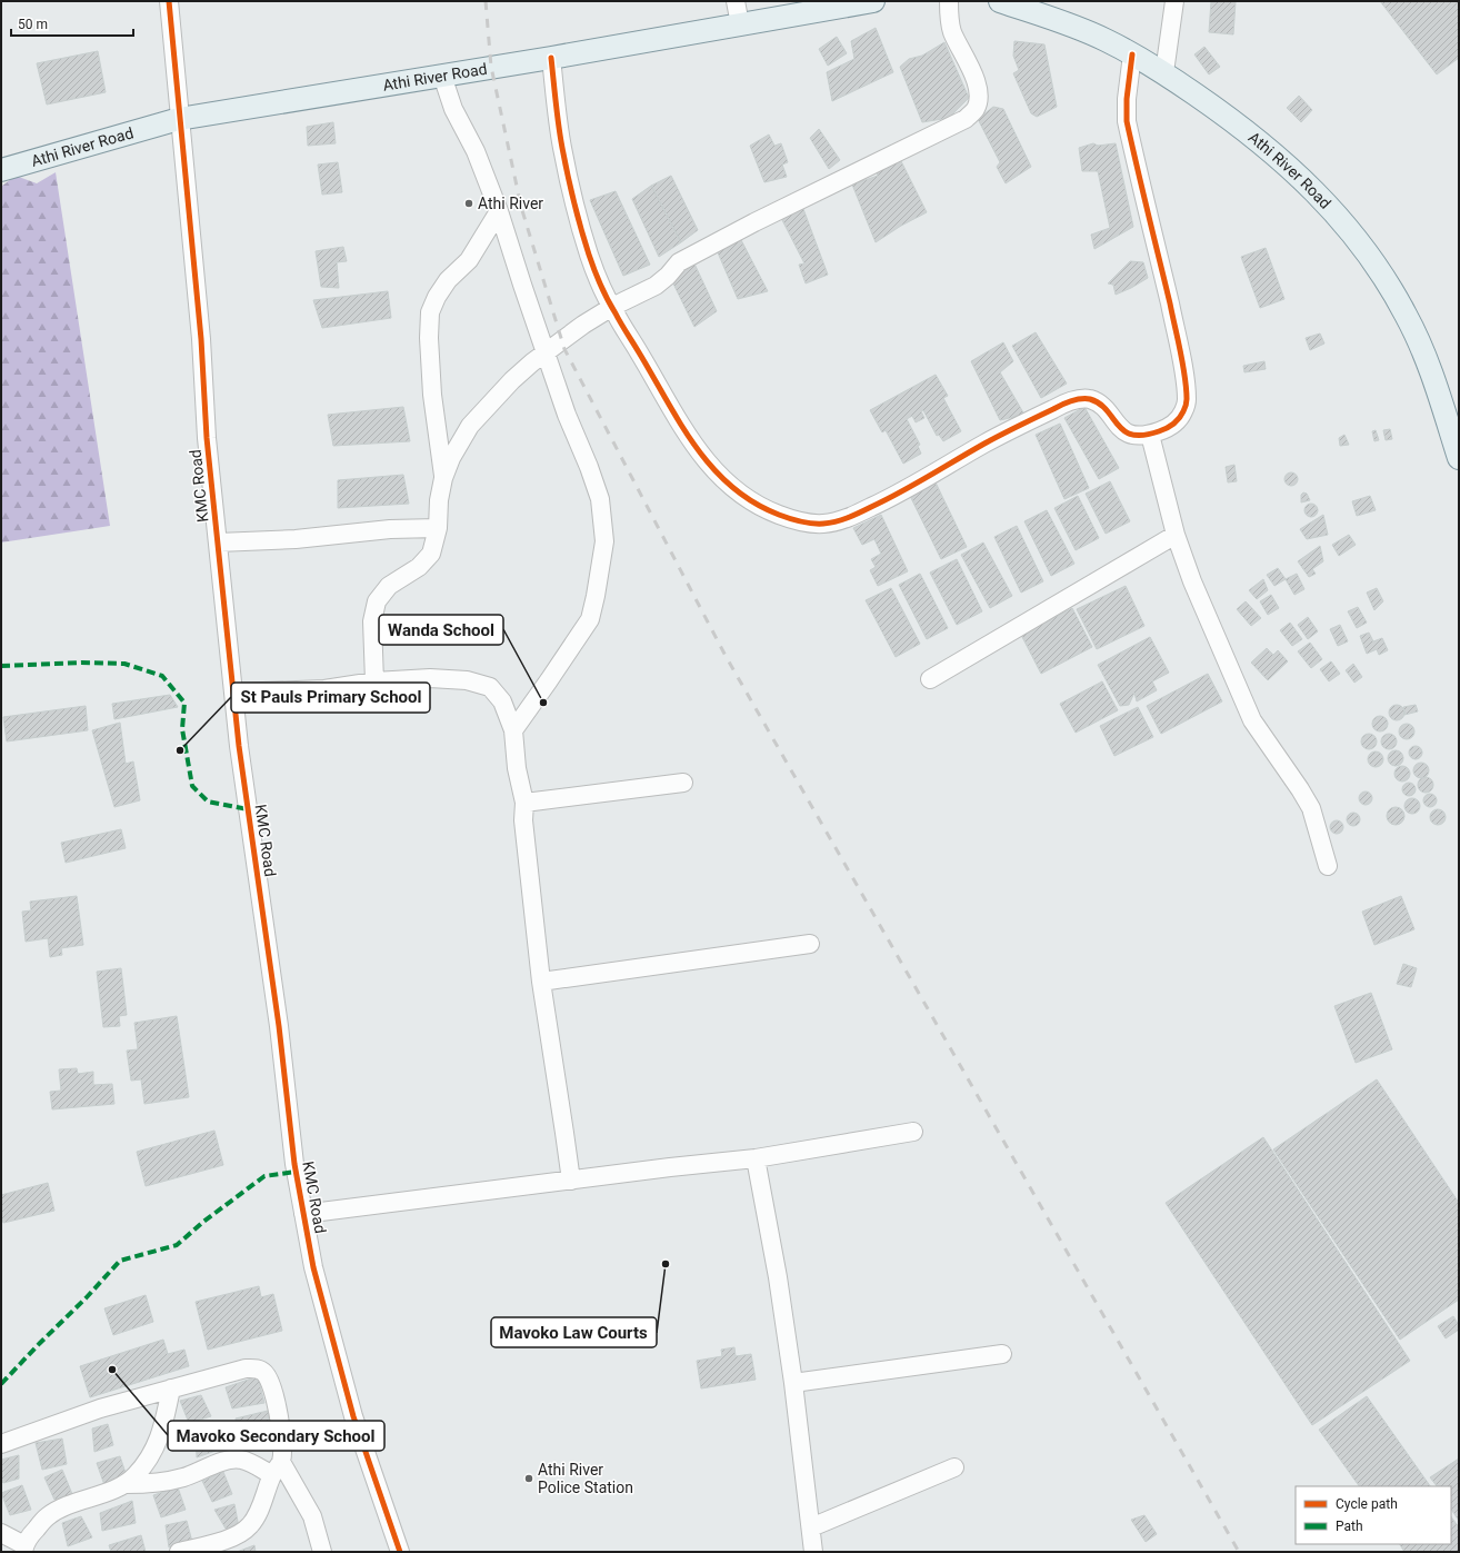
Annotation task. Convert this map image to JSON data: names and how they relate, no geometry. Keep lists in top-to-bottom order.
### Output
{
  "streets": {
    "main road": ["Athi River Road"],
    "street": ["KMC Road"]
  },
  "crossings": [
    ["Athi River Road", "KMC Road"]
  ],
  "places": [
    "Athi River",
    "Wanda School",
    "St Pauls Primary School",
    "Mavoko Law Courts",
    "Mavoko Secondary School",
    "Athi River Police Station"
  ],
  "legend": ["Cycle path", "Path"],
  "scale_bar": "50 m"
}
